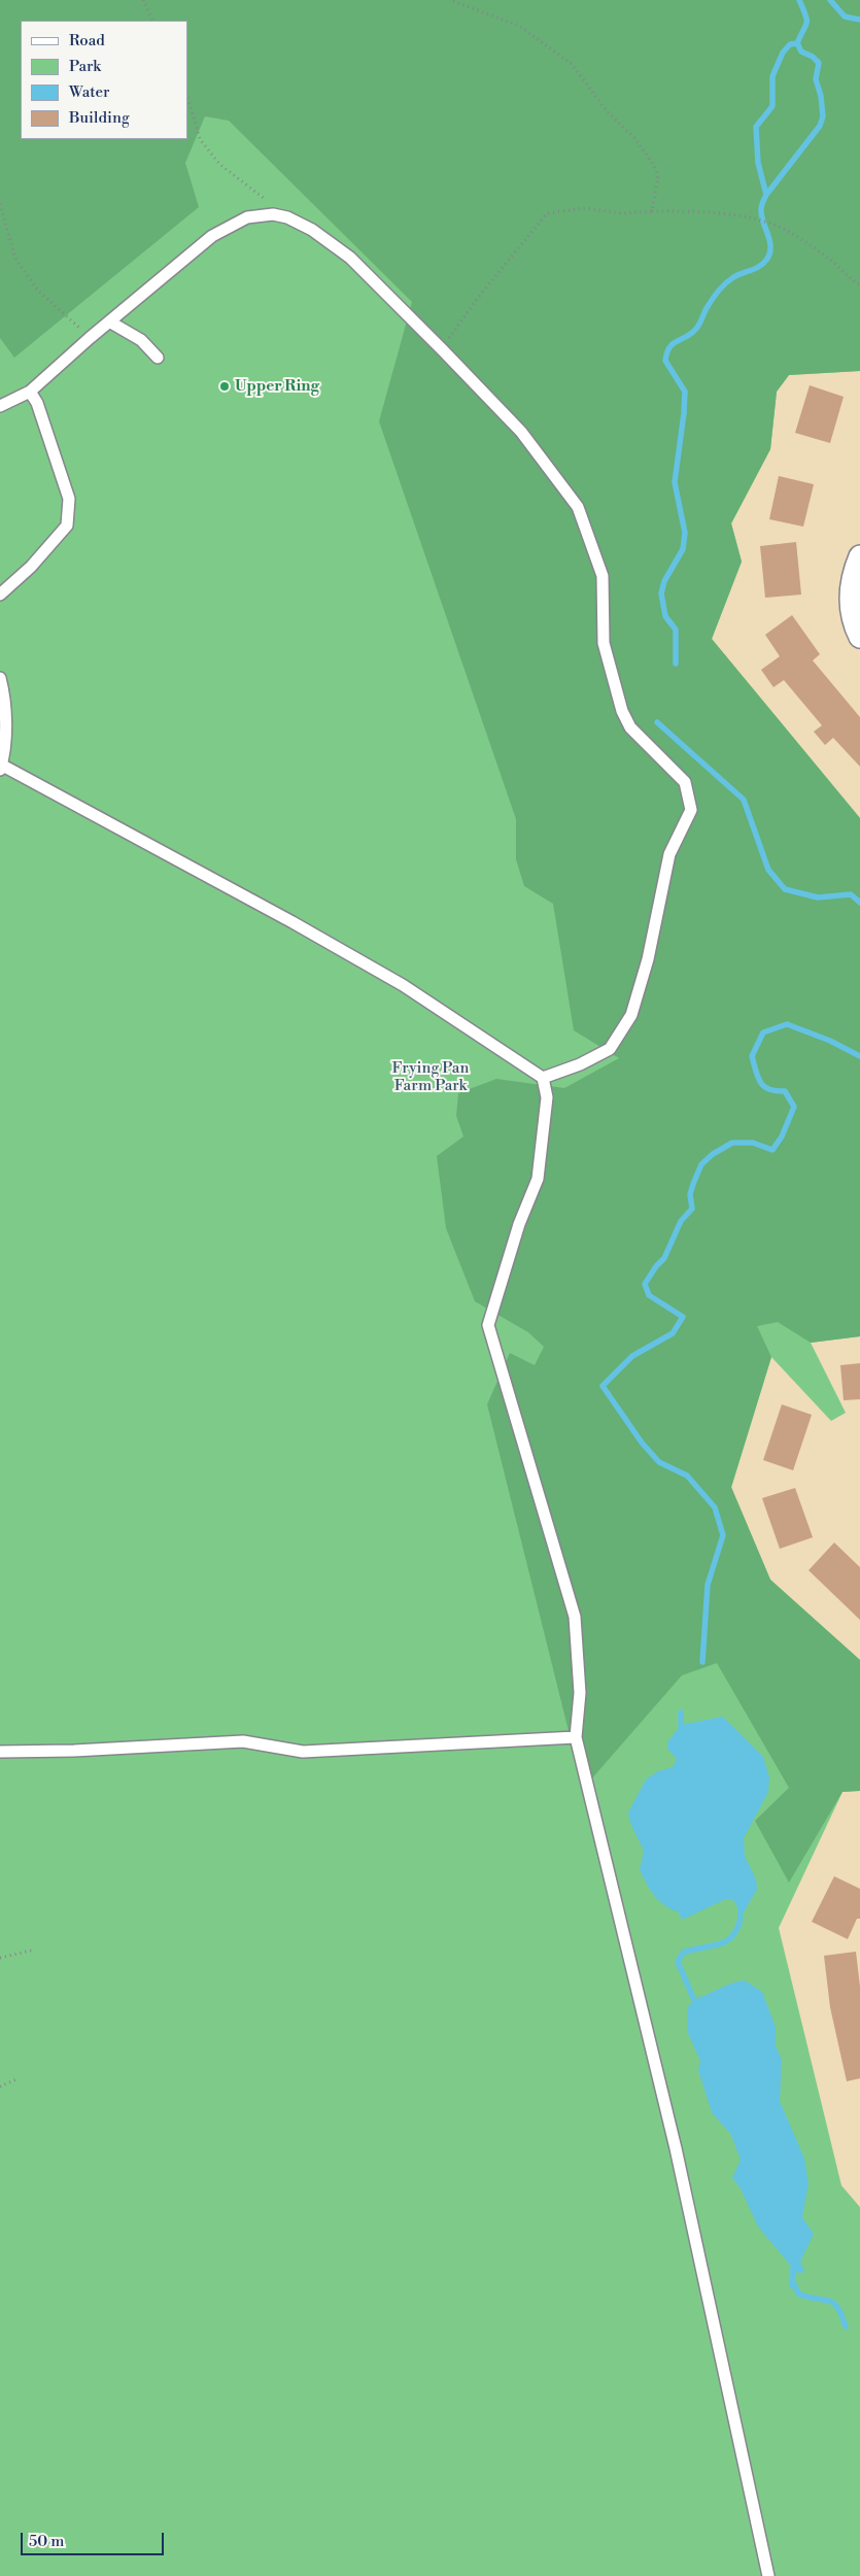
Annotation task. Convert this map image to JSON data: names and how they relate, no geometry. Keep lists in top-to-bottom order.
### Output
{
  "parks": ["Frying Pan Farm Park"],
  "places": ["Upper Ring"],
  "legend": [
    "Road",
    "Park",
    "Water",
    "Building"
  ],
  "scale_bar": "50 m"
}
